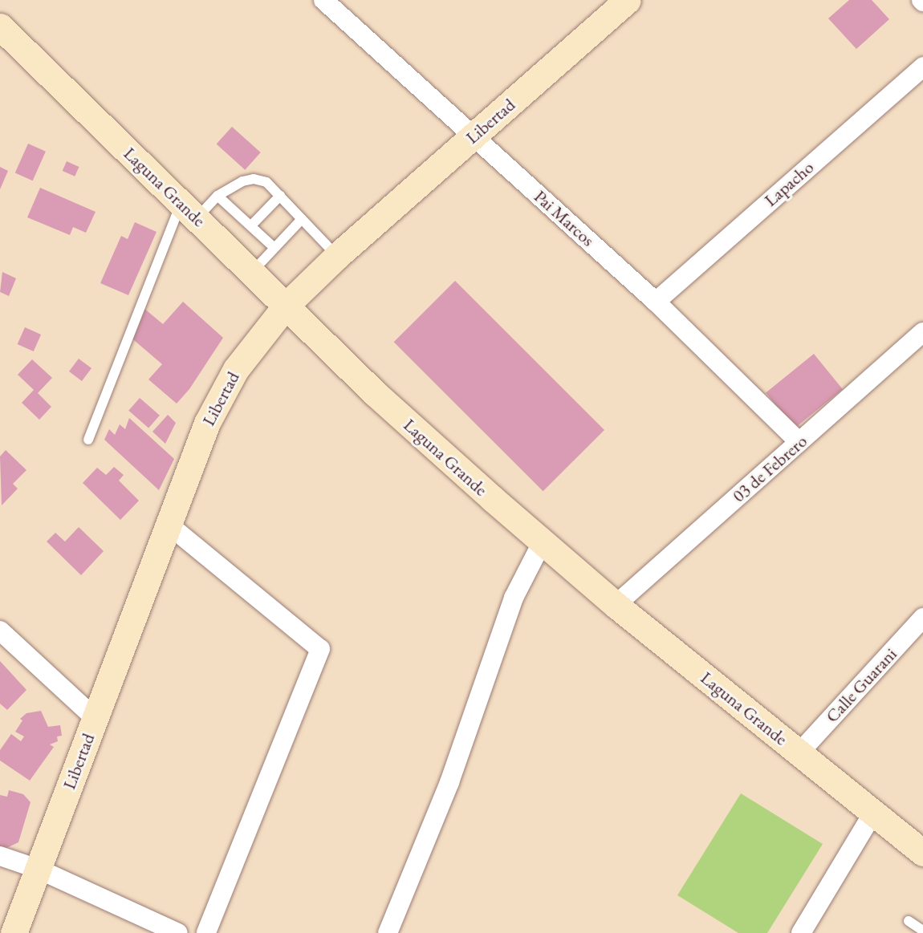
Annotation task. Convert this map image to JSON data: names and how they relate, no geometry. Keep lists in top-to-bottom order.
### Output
{
  "streets": {
    "main road": ["Libertad", "Laguna Grande"],
    "street": [
      "Lapacho",
      "Pai Marcos",
      "03 de Febrero",
      "Calle Guarani"
    ]
  },
  "crossings": [
    ["Libertad", "Laguna Grande"],
    ["Libertad", "Pai Marcos"],
    ["Lapacho", "Pai Marcos"],
    ["Laguna Grande", "03 de Febrero"],
    ["Laguna Grande", "Calle Guarani"],
    ["Pai Marcos", "03 de Febrero"]
  ]
}
